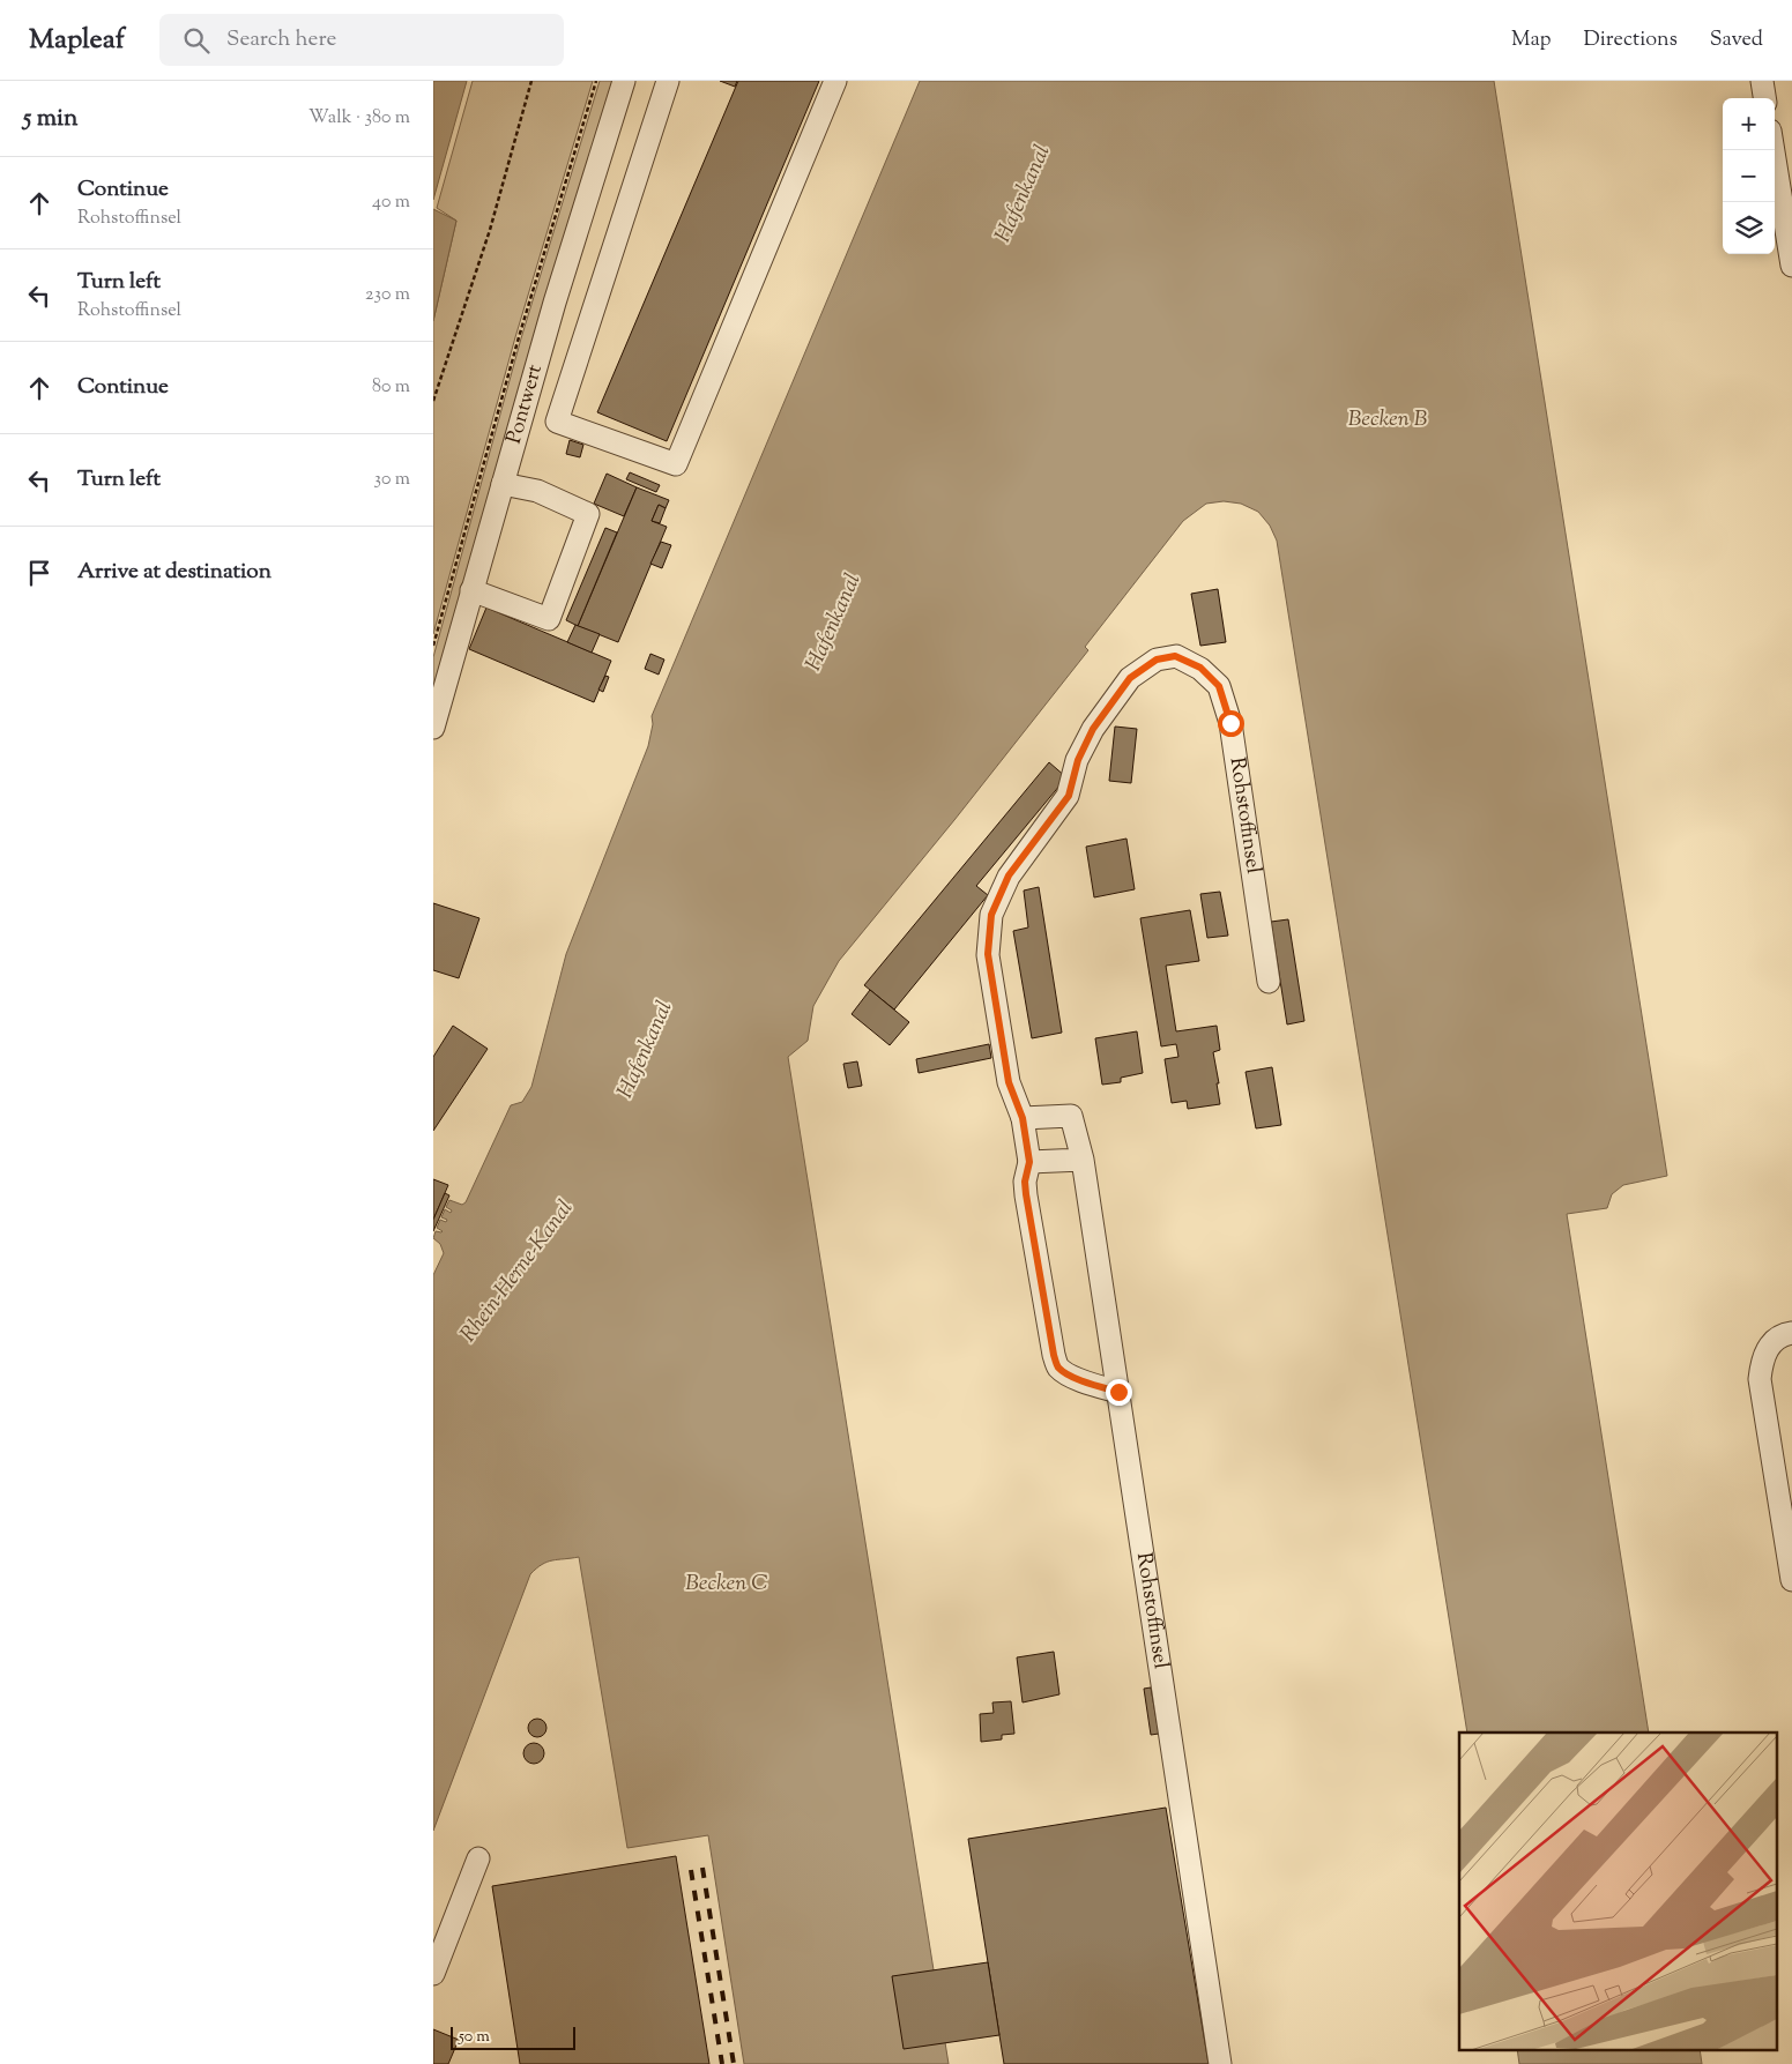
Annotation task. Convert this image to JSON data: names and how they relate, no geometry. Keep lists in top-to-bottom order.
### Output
{
  "streets": {
    "street": ["Pontwert", "Rohstoffinsel"]
  },
  "water": [
    "Hafenkanal",
    "Becken B",
    "Rhein-Herne-Kanal",
    "Becken C"
  ],
  "scale_bar": "50 m",
  "page": {
    "header": "Mapleaf",
    "search": "Search here",
    "nav": ["Map", "Directions", "Saved"],
    "heading": ["5 min", "Walk · 380 m"],
    "map_buttons": ["+", "−"],
    "list": [
      ["Continue", "Rohstoffinsel", "40 m"],
      ["Turn left", "Rohstoffinsel", "230 m"],
      ["Continue", "80 m"],
      ["Turn left", "30 m"],
      "Arrive at destination"
    ],
    "scale": "50 m"
  }
}
